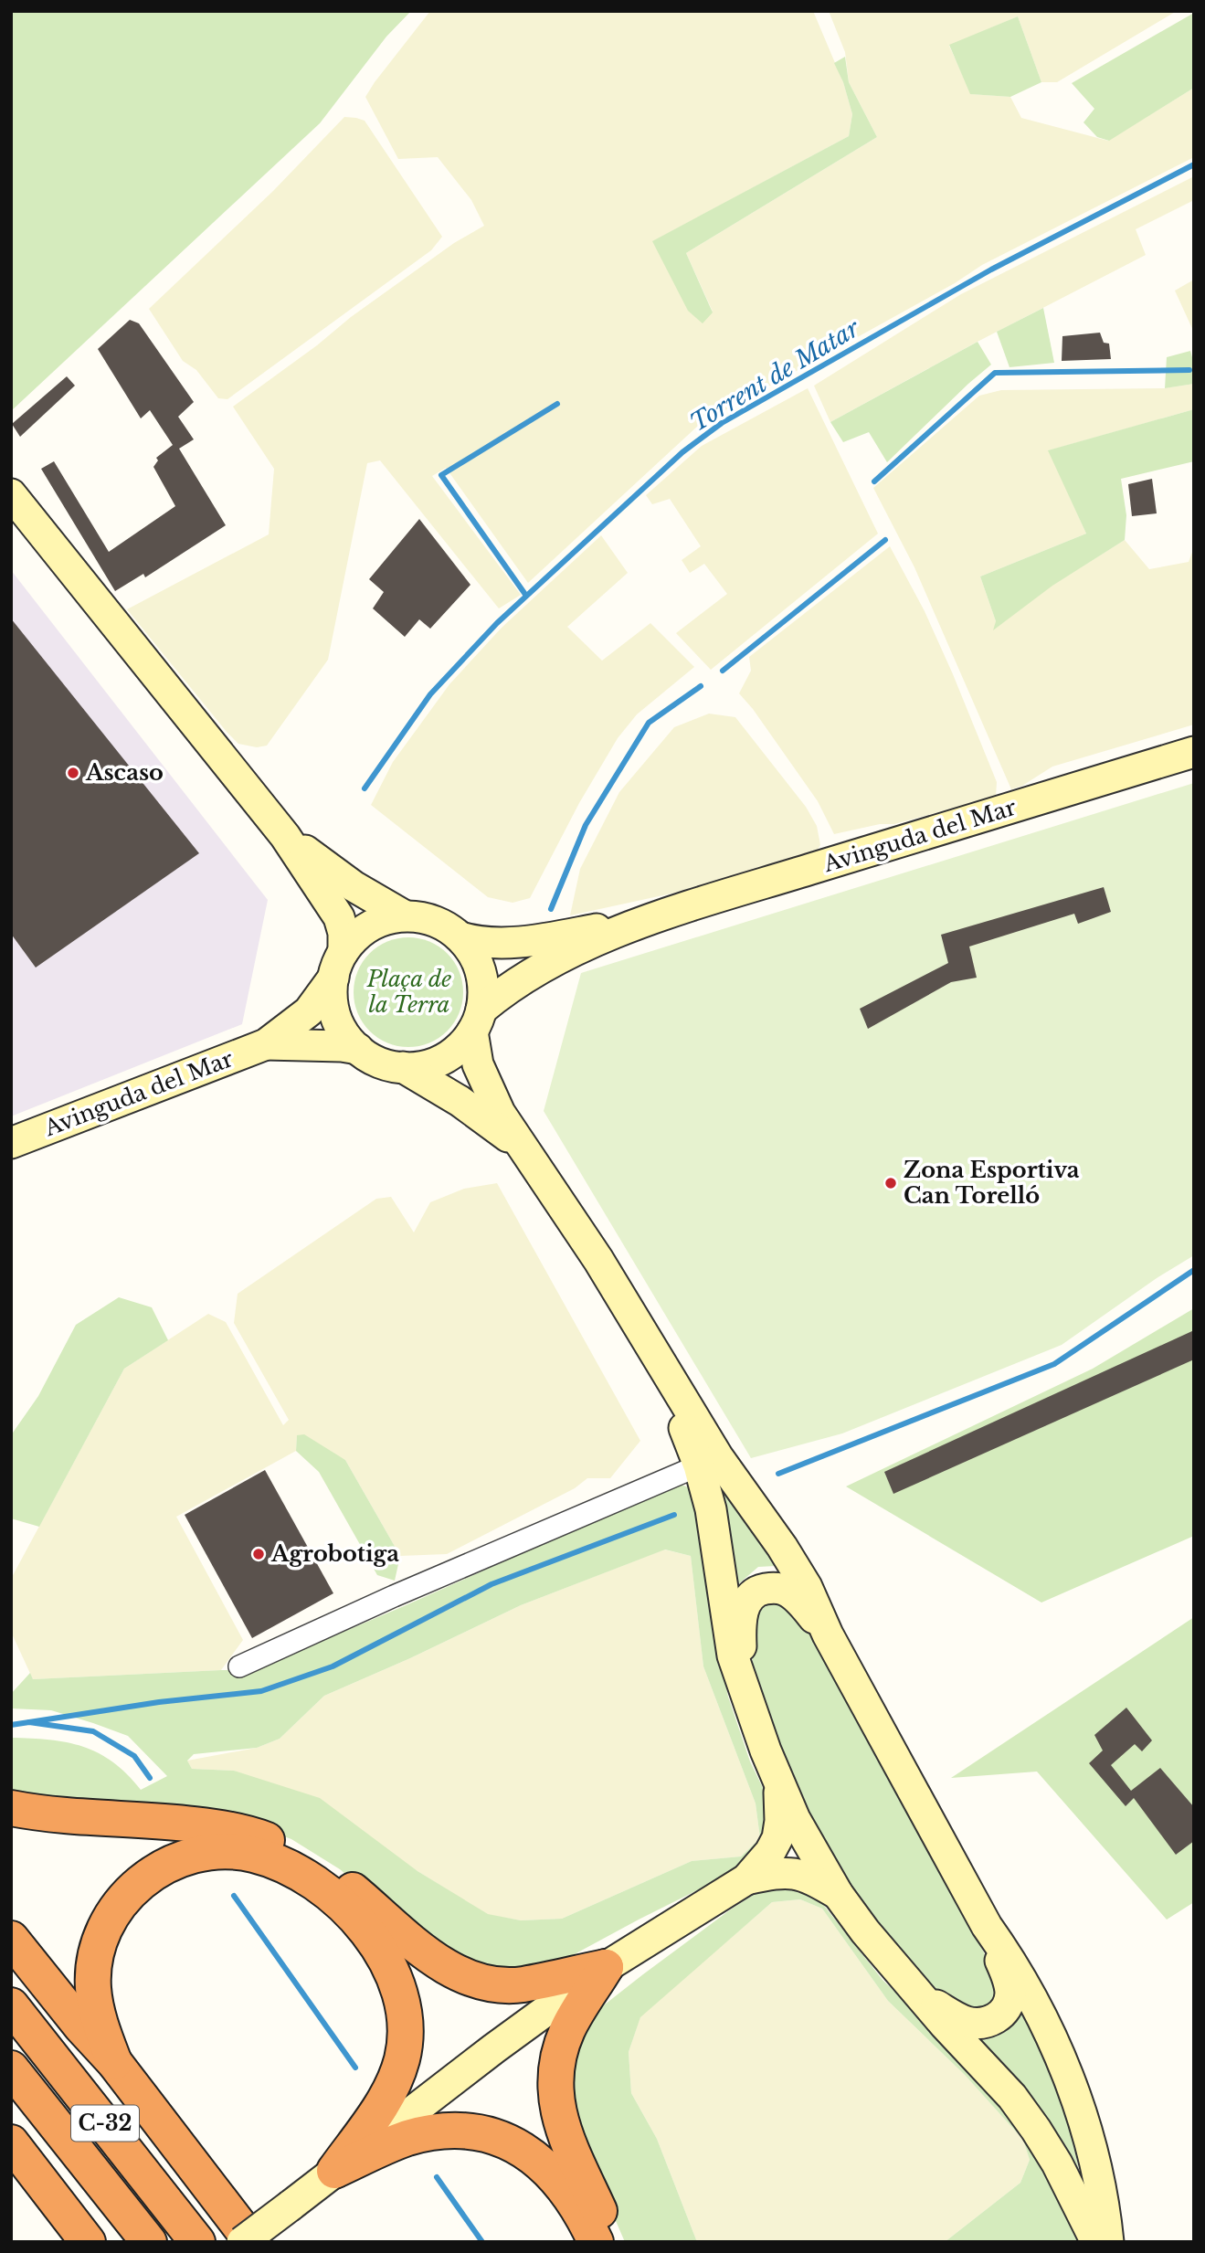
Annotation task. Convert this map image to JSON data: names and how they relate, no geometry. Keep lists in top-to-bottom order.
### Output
{
  "streets": {
    "highway": ["C-32"],
    "main road": ["Avinguda del Mar"]
  },
  "water": ["Torrent de Matar"],
  "parks": ["Plaça de la Terra"],
  "places": ["Ascaso", "Zona Esportiva Can Torelló", "Agrobotiga"]
}
